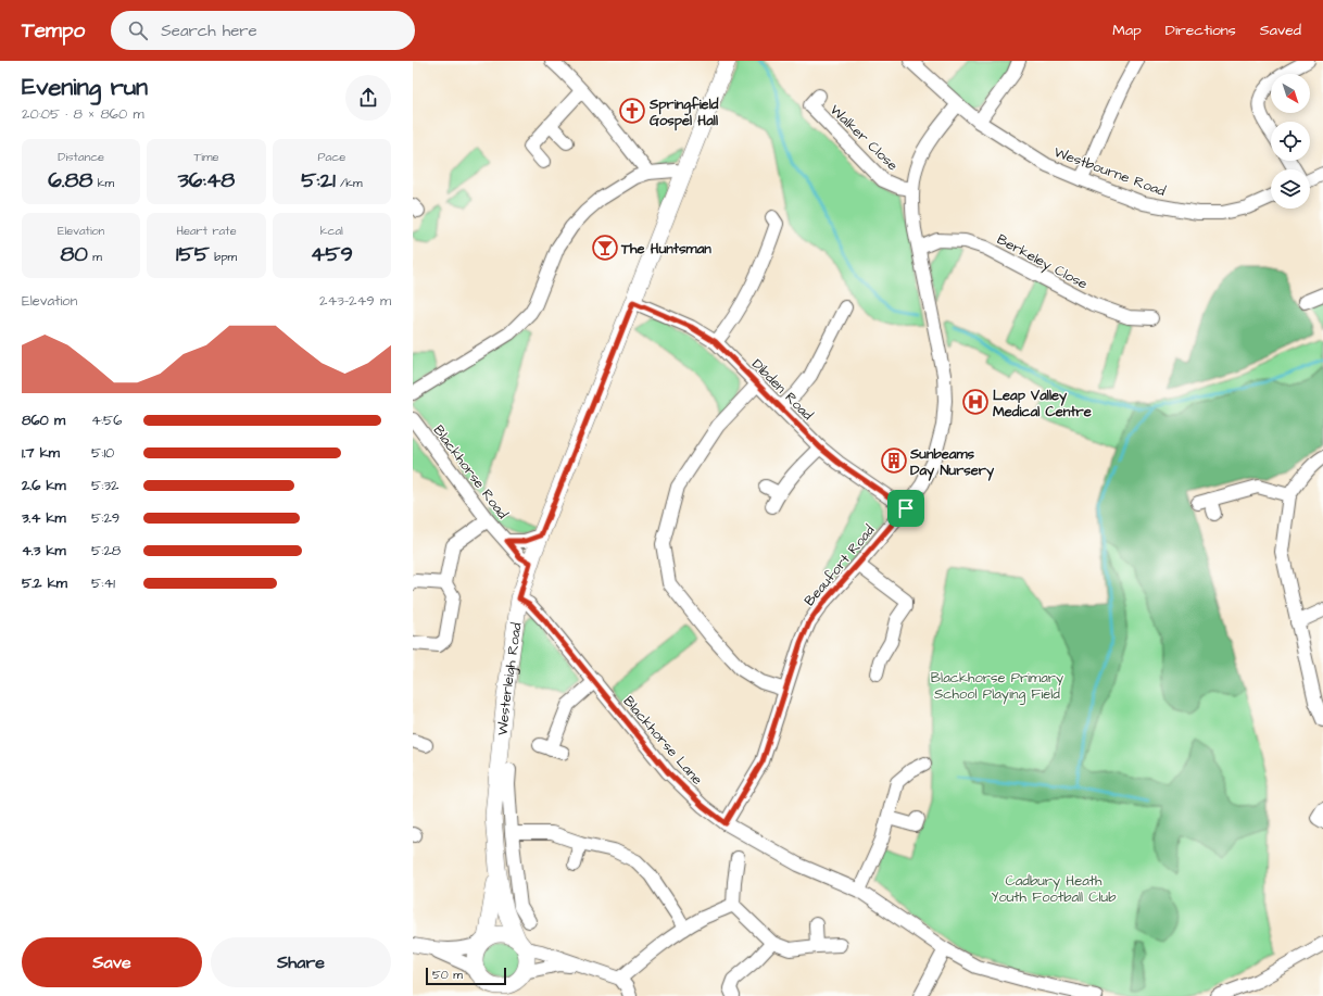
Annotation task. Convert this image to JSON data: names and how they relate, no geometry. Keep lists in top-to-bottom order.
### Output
{
  "streets": {
    "street": [
      "Walker Close",
      "Westbourne Road",
      "Berkeley Close",
      "Dibden Road",
      "Blackhorse Road",
      "Beaufort Road",
      "Westerleigh Road",
      "Blackhorse Lane"
    ]
  },
  "crossings": [
    ["Walker Close", "Beaufort Road"],
    ["Westbourne Road", "Beaufort Road"],
    ["Berkeley Close", "Beaufort Road"],
    ["Dibden Road", "Beaufort Road"],
    ["Dibden Road", "Westerleigh Road"],
    ["Blackhorse Road", "Westerleigh Road"],
    ["Beaufort Road", "Blackhorse Lane"],
    ["Westerleigh Road", "Blackhorse Lane"]
  ],
  "parks": ["Blackhorse Primary School Playing Field", "Cadbury Heath Youth Football Club"],
  "places": {
    "church": ["Springfield Gospel Hall"],
    "bar": ["The Huntsman"],
    "hospital": ["Leap Valley Medical Centre"],
    "building": ["Sunbeams Day Nursery"]
  },
  "scale_bar": "50 m",
  "north": "bottom right",
  "page": {
    "header": "Tempo",
    "search": "Search here",
    "nav": ["Map", "Directions", "Saved"],
    "heading": ["Evening run", "20:05 · 8 × 860 m"],
    "stats": [
      ["Distance", "6.88 km"],
      ["Time", "36:48"],
      ["Pace", "5:21 /km"],
      ["Elevation", "80 m"],
      ["Heart rate", "155 bpm"],
      ["kcal", "459"]
    ],
    "chart": ["Elevation", "243–249 m"],
    "list": [
      {
        "name": "860 m",
        "note": "4:56"
      },
      {
        "name": "1.7 km",
        "note": "5:10"
      },
      {
        "name": "2.6 km",
        "note": "5:32"
      },
      {
        "name": "3.4 km",
        "note": "5:29"
      },
      {
        "name": "4.3 km",
        "note": "5:28"
      },
      {
        "name": "5.2 km",
        "note": "5:41"
      }
    ],
    "buttons": ["Save", "Share"],
    "scale": "50 m"
  }
}
